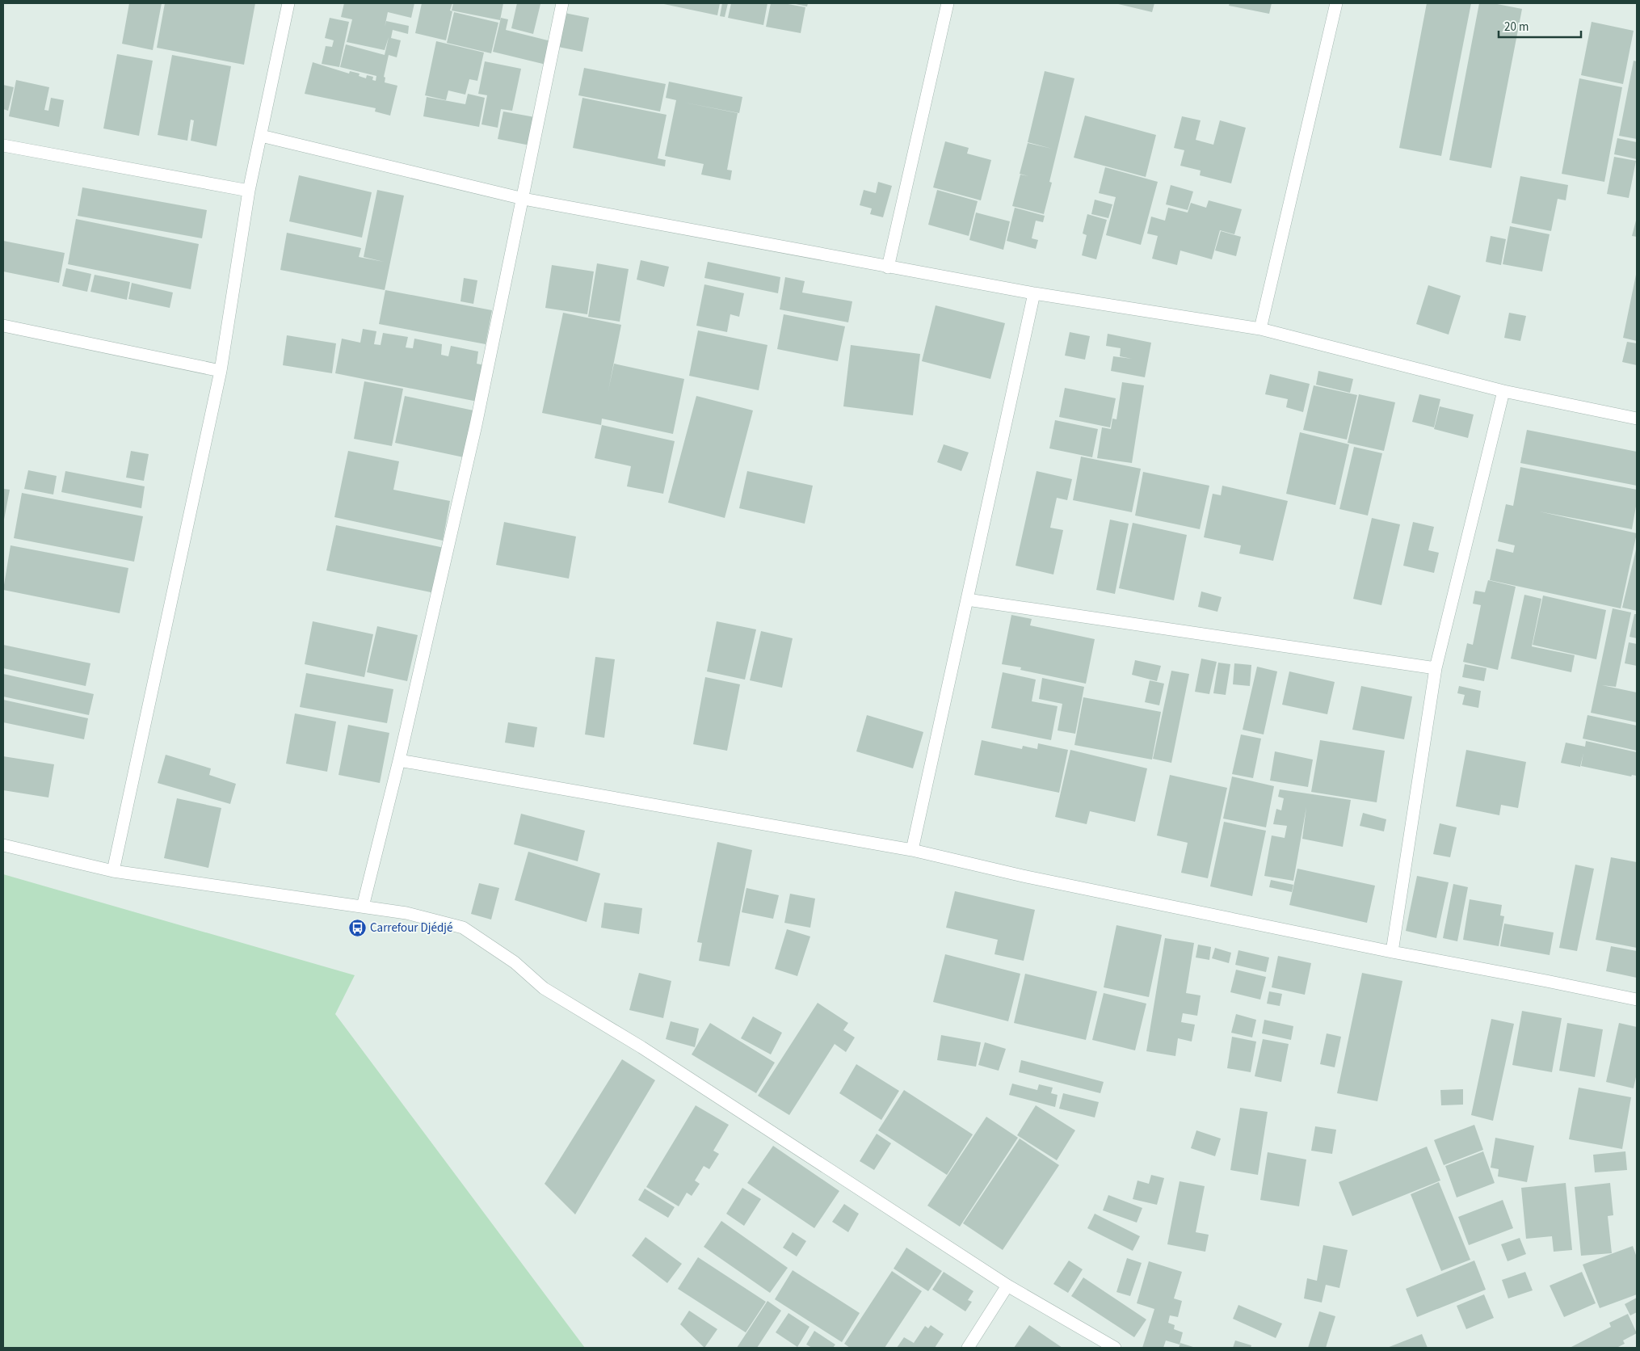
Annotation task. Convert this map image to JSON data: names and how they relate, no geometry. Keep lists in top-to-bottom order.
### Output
{
  "places": {
    "bus stop": ["Carrefour Djédjé"]
  },
  "scale_bar": "20 m"
}
